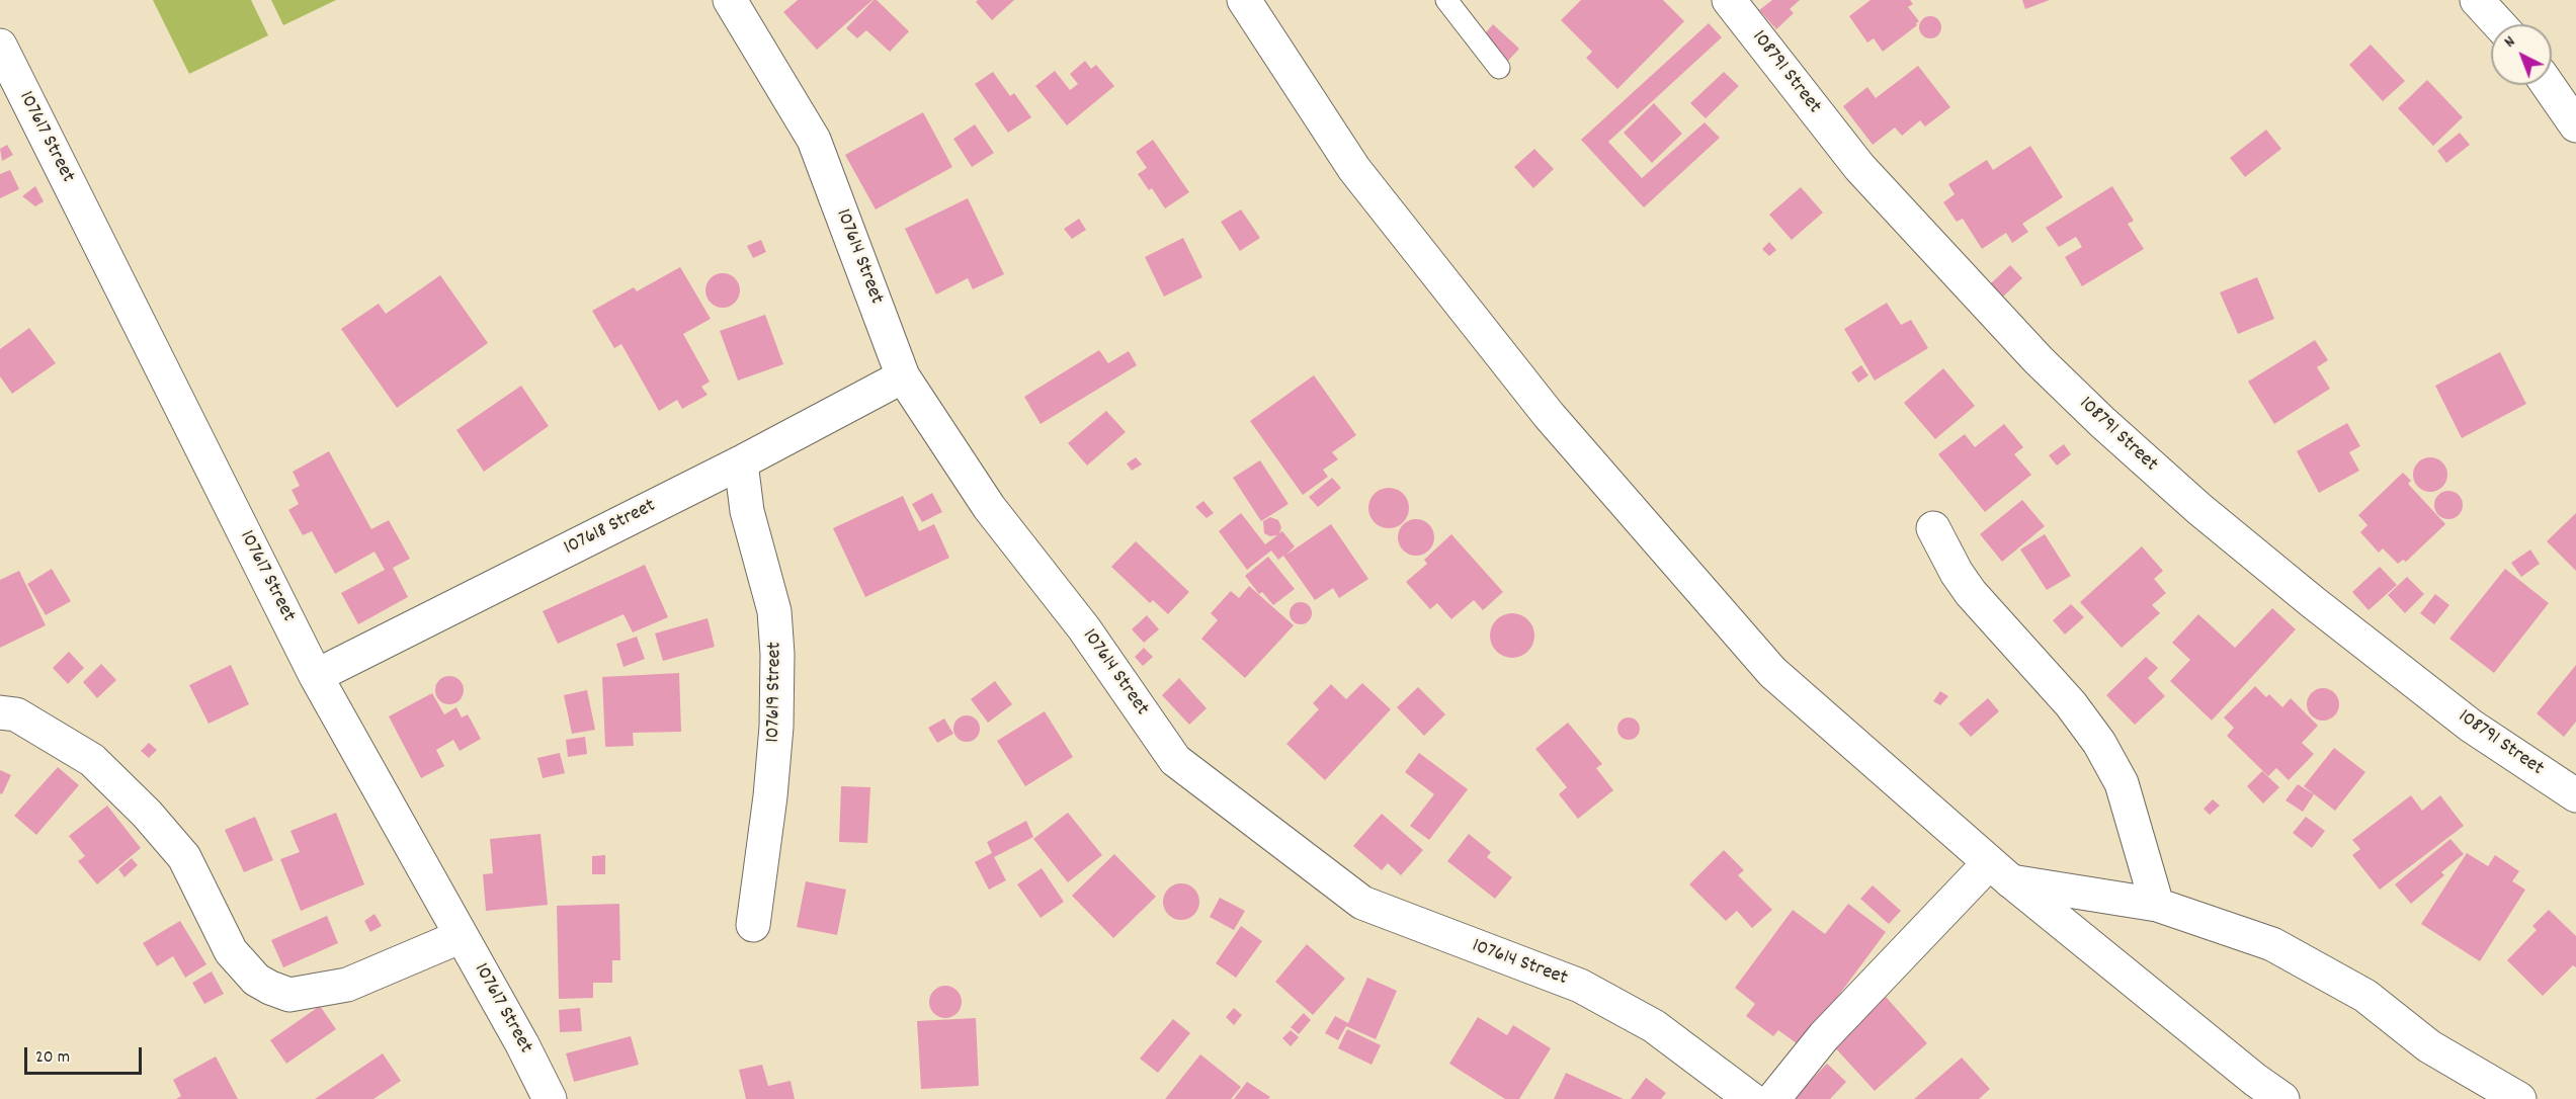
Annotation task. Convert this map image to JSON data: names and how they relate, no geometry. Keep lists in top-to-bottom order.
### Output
{
  "streets": {
    "street": [
      "108791 Street",
      "107617 Street",
      "107614 Street",
      "107618 Street",
      "107619 Street"
    ]
  },
  "crossings": [
    ["107617 Street", "107618 Street"],
    ["107614 Street", "107618 Street"],
    ["107618 Street", "107619 Street"]
  ],
  "scale_bar": "20 m",
  "north": "top left"
}
